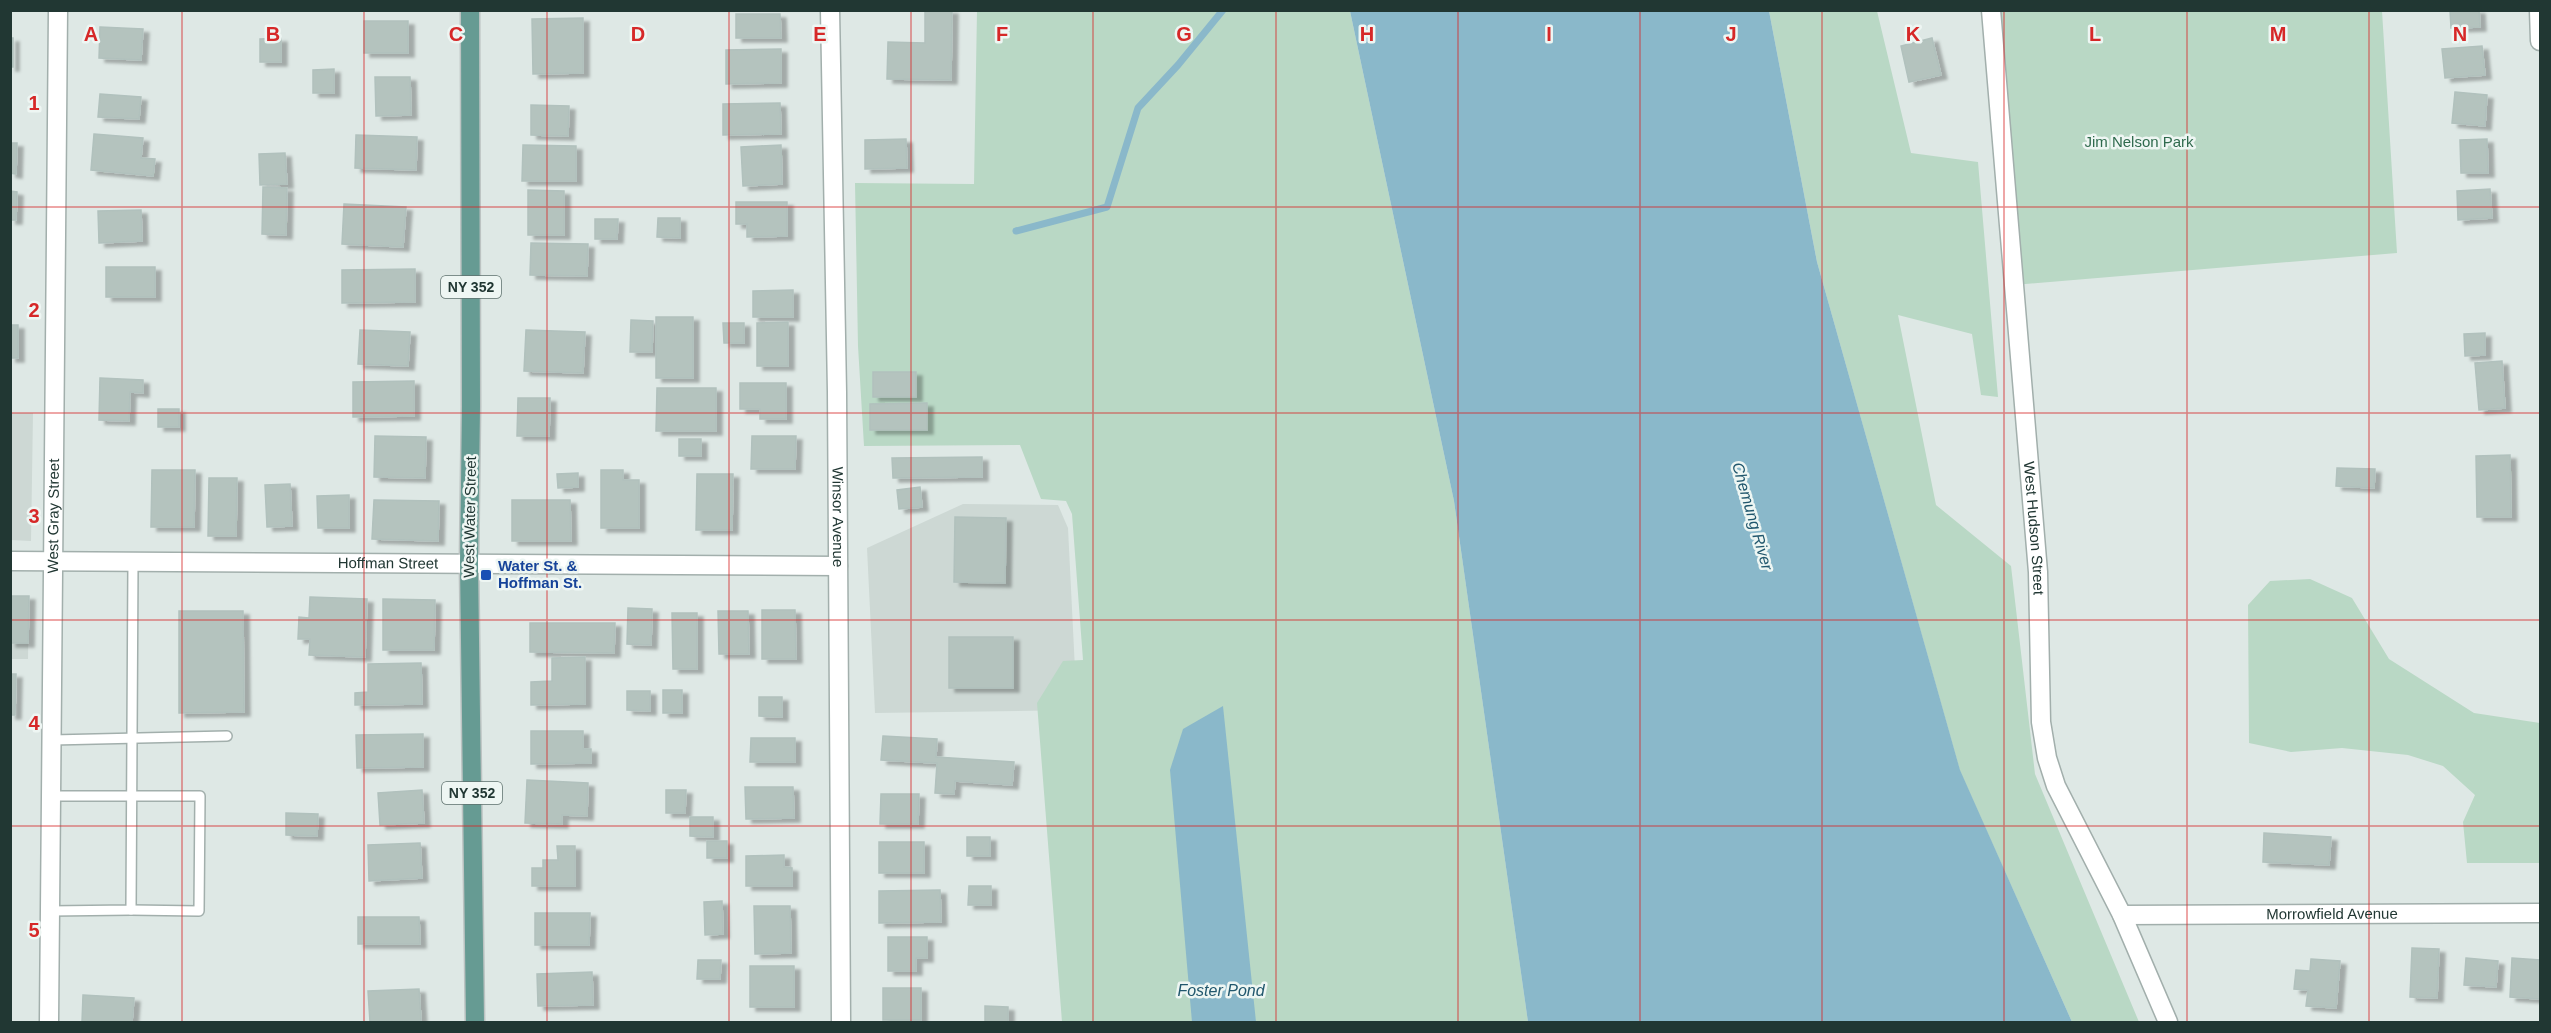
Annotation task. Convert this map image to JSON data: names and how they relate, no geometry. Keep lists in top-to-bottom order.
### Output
{
  "streets": {
    "main road": ["NY 352", "West Water Street"],
    "street": [
      "Winsor Avenue",
      "West Gray Street",
      "West Hudson Street",
      "Hoffman Street",
      "Morrowfield Avenue"
    ]
  },
  "crossings": [
    ["Winsor Avenue", "Hoffman Street"],
    ["West Gray Street", "Hoffman Street"],
    ["West Water Street", "Hoffman Street"],
    ["West Hudson Street", "Morrowfield Avenue"]
  ],
  "water": ["Chemung River", "Foster Pond"],
  "parks": ["Jim Nelson Park"],
  "places": {
    "transit": ["Water St. & Hoffman St."]
  },
  "grid": {
    "columns": [
      "A",
      "B",
      "C",
      "D",
      "E",
      "F",
      "G",
      "H",
      "I",
      "J",
      "K",
      "L",
      "M",
      "N"
    ],
    "rows": [
      "1",
      "2",
      "3",
      "4",
      "5"
    ]
  }
}
